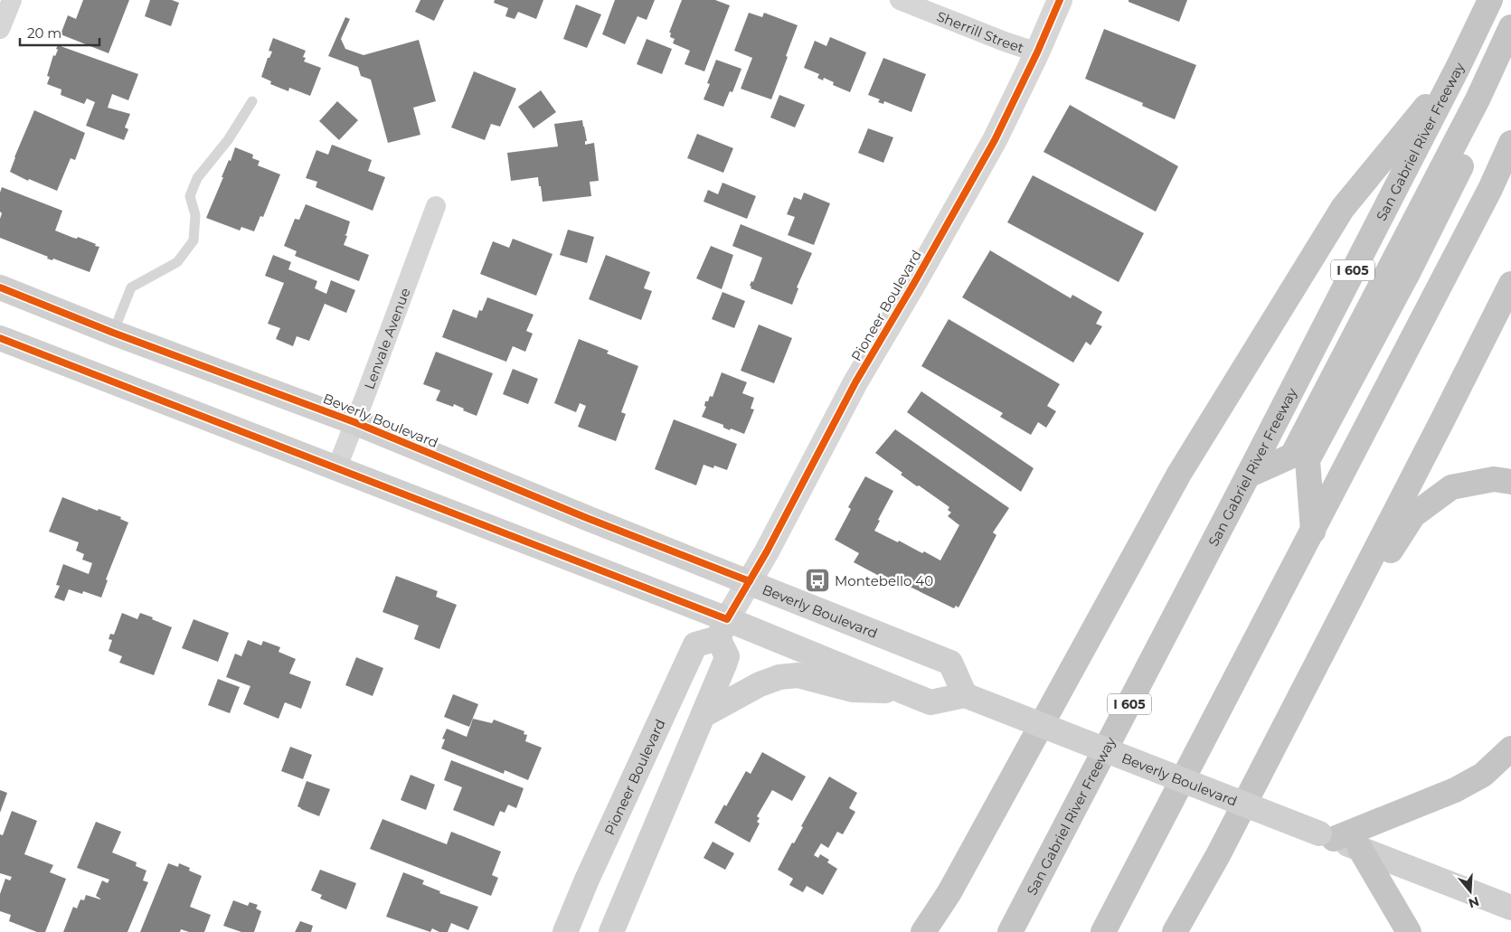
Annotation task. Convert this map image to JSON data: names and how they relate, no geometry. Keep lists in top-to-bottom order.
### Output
{
  "streets": {
    "highway": ["San Gabriel River Freeway", "I 605"],
    "main road": ["Pioneer Boulevard", "Beverly Boulevard"],
    "street": ["Sherrill Street", "Lenvale Avenue"]
  },
  "crossings": [
    ["Sherrill Street", "Pioneer Boulevard"],
    ["Pioneer Boulevard", "Beverly Boulevard"],
    ["Lenvale Avenue", "Beverly Boulevard"]
  ],
  "places": {
    "bus stop": ["Montebello 40"]
  },
  "scale_bar": "20 m",
  "north": "bottom"
}
